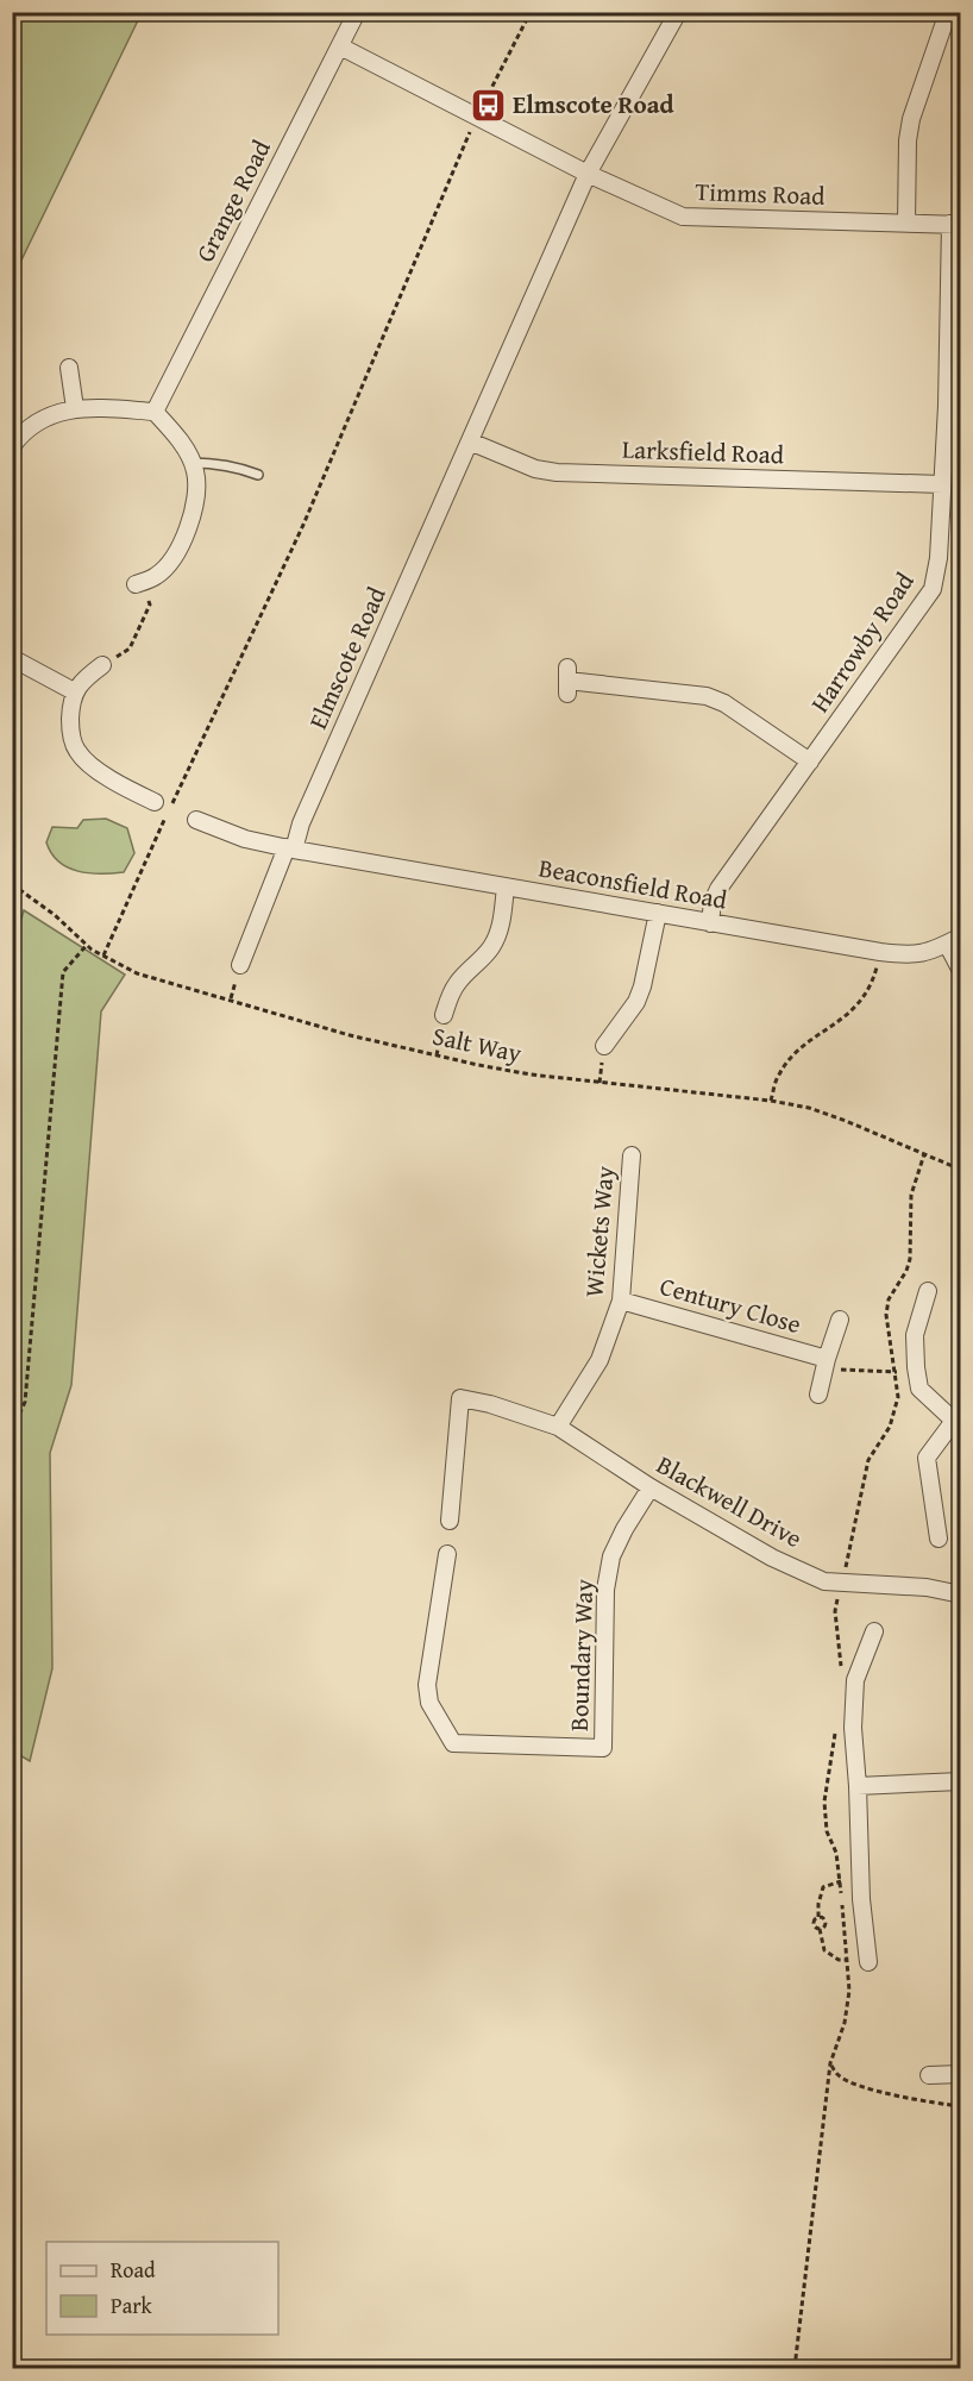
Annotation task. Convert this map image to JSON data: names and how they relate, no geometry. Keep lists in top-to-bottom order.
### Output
{
  "streets": {
    "street": [
      "Timms Road",
      "Grange Road",
      "Larksfield Road",
      "Harrowby Road",
      "Elmscote Road",
      "Beaconsfield Road",
      "Wickets Way",
      "Century Close",
      "Blackwell Drive",
      "Boundary Way"
    ],
    "path": ["Salt Way"]
  },
  "crossings": [
    ["Timms Road", "Grange Road"],
    ["Timms Road", "Harrowby Road"],
    ["Timms Road", "Elmscote Road"],
    ["Larksfield Road", "Harrowby Road"],
    ["Larksfield Road", "Elmscote Road"],
    ["Harrowby Road", "Beaconsfield Road"],
    ["Elmscote Road", "Beaconsfield Road"],
    ["Wickets Way", "Century Close"],
    ["Wickets Way", "Blackwell Drive"],
    ["Blackwell Drive", "Boundary Way"]
  ],
  "places": {
    "bus stop": ["Elmscote Road"]
  },
  "legend": ["Road", "Park"]
}
